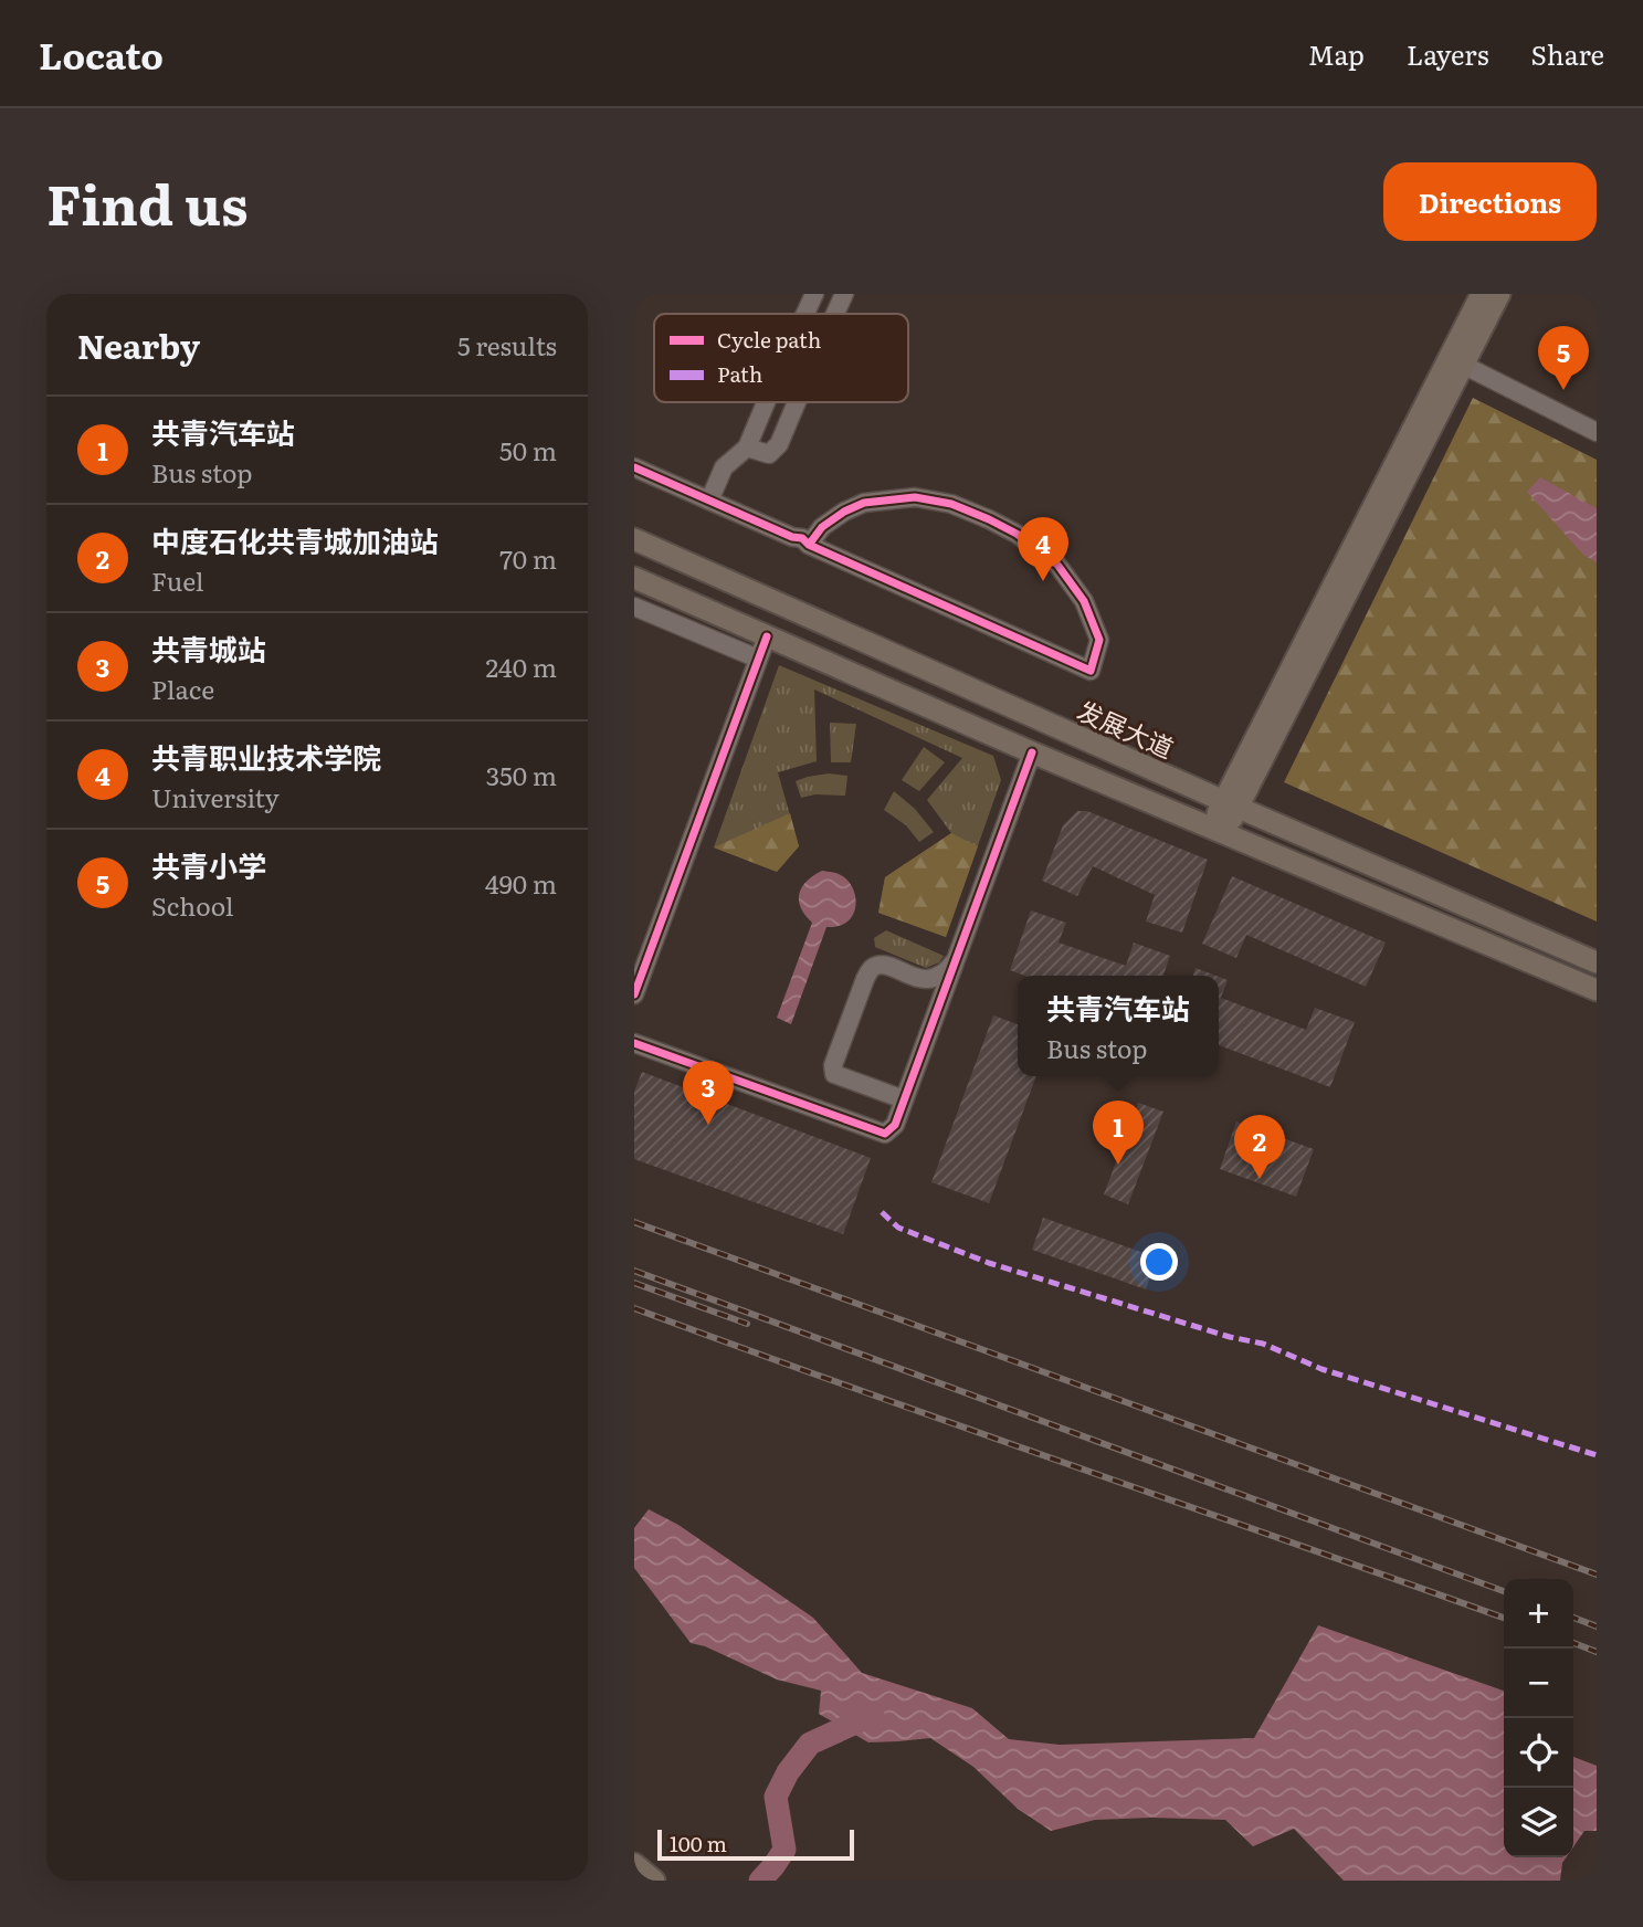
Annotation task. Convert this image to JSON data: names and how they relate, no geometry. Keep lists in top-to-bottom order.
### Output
{
  "streets": {
    "main road": ["发展大道"]
  },
  "legend": ["Cycle path", "Path"],
  "scale_bar": "100 m",
  "page": {
    "header": "Locato",
    "nav": ["Map", "Layers", "Share"],
    "title": "Find us",
    "buttons": "Directions",
    "heading": ["Nearby", "5 results"],
    "pins": [
      "5",
      "4",
      "3",
      "1",
      "2"
    ],
    "list": [
      {
        "mark": "1",
        "name": "共青汽车站",
        "note": "Bus stop",
        "value": "50 m"
      },
      {
        "mark": "2",
        "name": "中度石化共青城加油站",
        "note": "Fuel",
        "value": "70 m"
      },
      {
        "mark": "3",
        "name": "共青城站",
        "note": "Place",
        "value": "240 m"
      },
      {
        "mark": "4",
        "name": "共青职业技术学院",
        "note": "University",
        "value": "350 m"
      },
      {
        "mark": "5",
        "name": "共青小学",
        "note": "School",
        "value": "490 m"
      }
    ],
    "popup": ["共青汽车站", "Bus stop"],
    "map_buttons": ["+", "−"],
    "scale": "100 m"
  }
}
